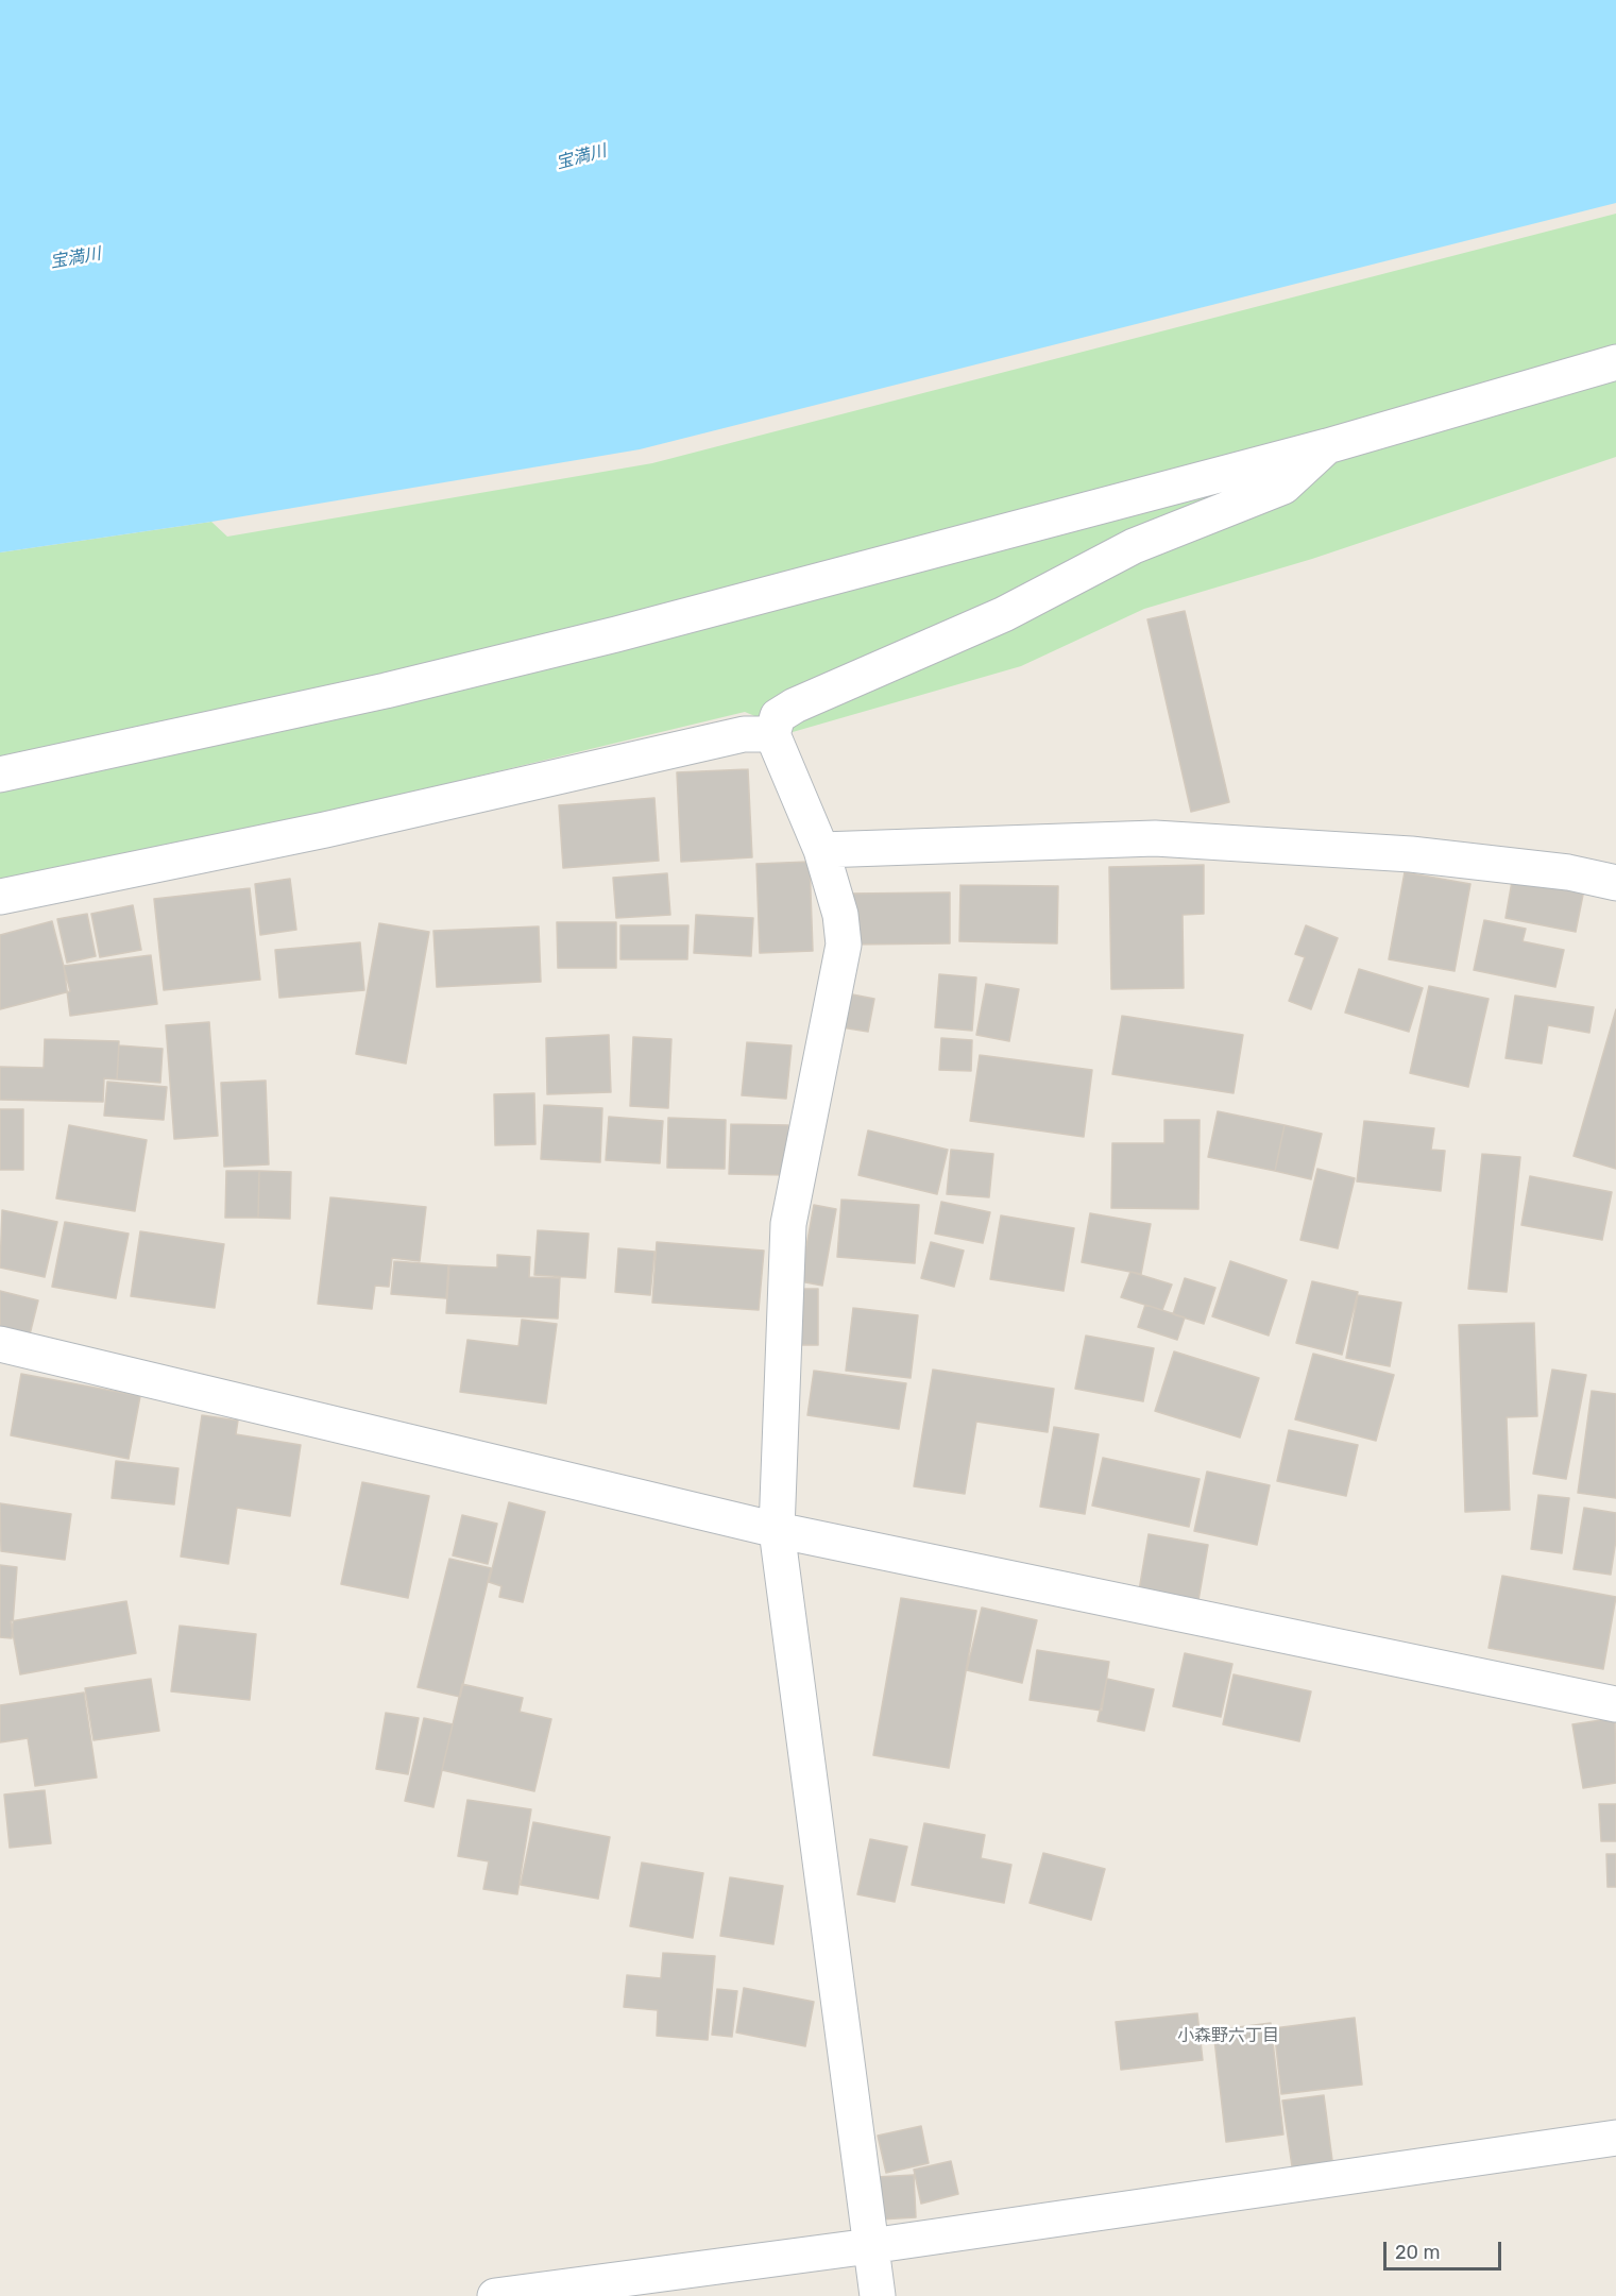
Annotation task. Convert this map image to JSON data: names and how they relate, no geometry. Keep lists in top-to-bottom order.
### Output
{
  "districts": ["小森野六丁目"],
  "water": ["宝満川"],
  "scale_bar": "20 m"
}
